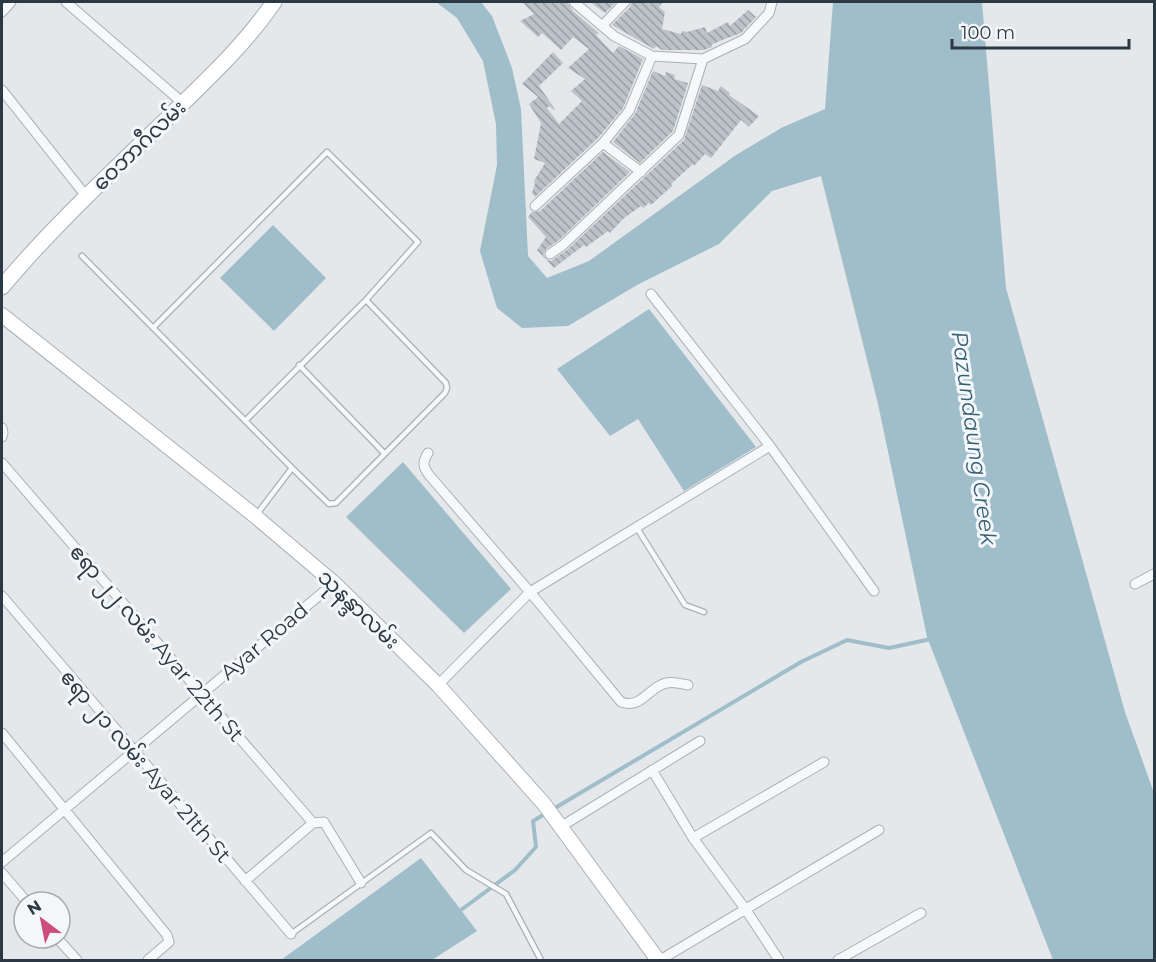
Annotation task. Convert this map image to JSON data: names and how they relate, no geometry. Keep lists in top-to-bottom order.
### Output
{
  "streets": {
    "main road": ["ဝေဘာဂီလမ်း", "သုနန္ဒာလမ်း"],
    "street": ["Ayar Road", "ဧရာ ၂၂ လမ်း Ayar 22th St", "ဧရာ ၂၁ လမ်း Ayar 21th St"]
  },
  "crossings": [
    ["သုနန္ဒာလမ်း", "Ayar Road"],
    ["Ayar Road", "ဧရာ ၂၂ လမ်း Ayar 22th St"],
    ["Ayar Road", "ဧရာ ၂၁ လမ်း Ayar 21th St"]
  ],
  "water": ["Pazundaung Creek"],
  "scale_bar": "100 m",
  "north": "top left"
}
